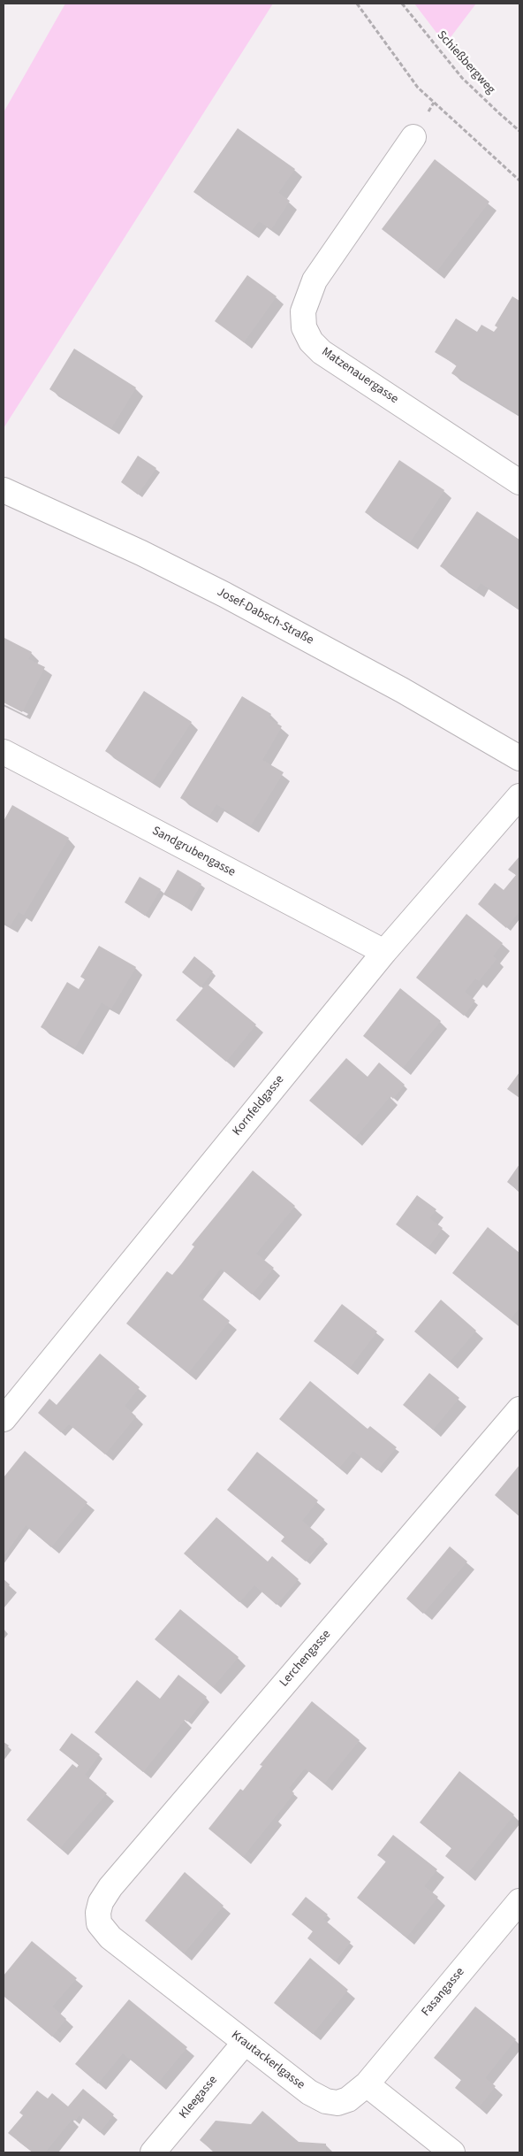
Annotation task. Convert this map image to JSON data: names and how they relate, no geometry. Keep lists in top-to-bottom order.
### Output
{
  "streets": {
    "street": [
      "Matzenauergasse",
      "Josef-Dabsch-Straße",
      "Sandgrubengasse",
      "Kornfeldgasse",
      "Lerchengasse",
      "Fasangasse",
      "Krautackerlgasse",
      "Kleegasse"
    ],
    "path": ["Schießbergweg"]
  },
  "crossings": [
    ["Sandgrubengasse", "Kornfeldgasse"],
    ["Lerchengasse", "Krautackerlgasse"],
    ["Fasangasse", "Krautackerlgasse"],
    ["Krautackerlgasse", "Kleegasse"]
  ]
}
